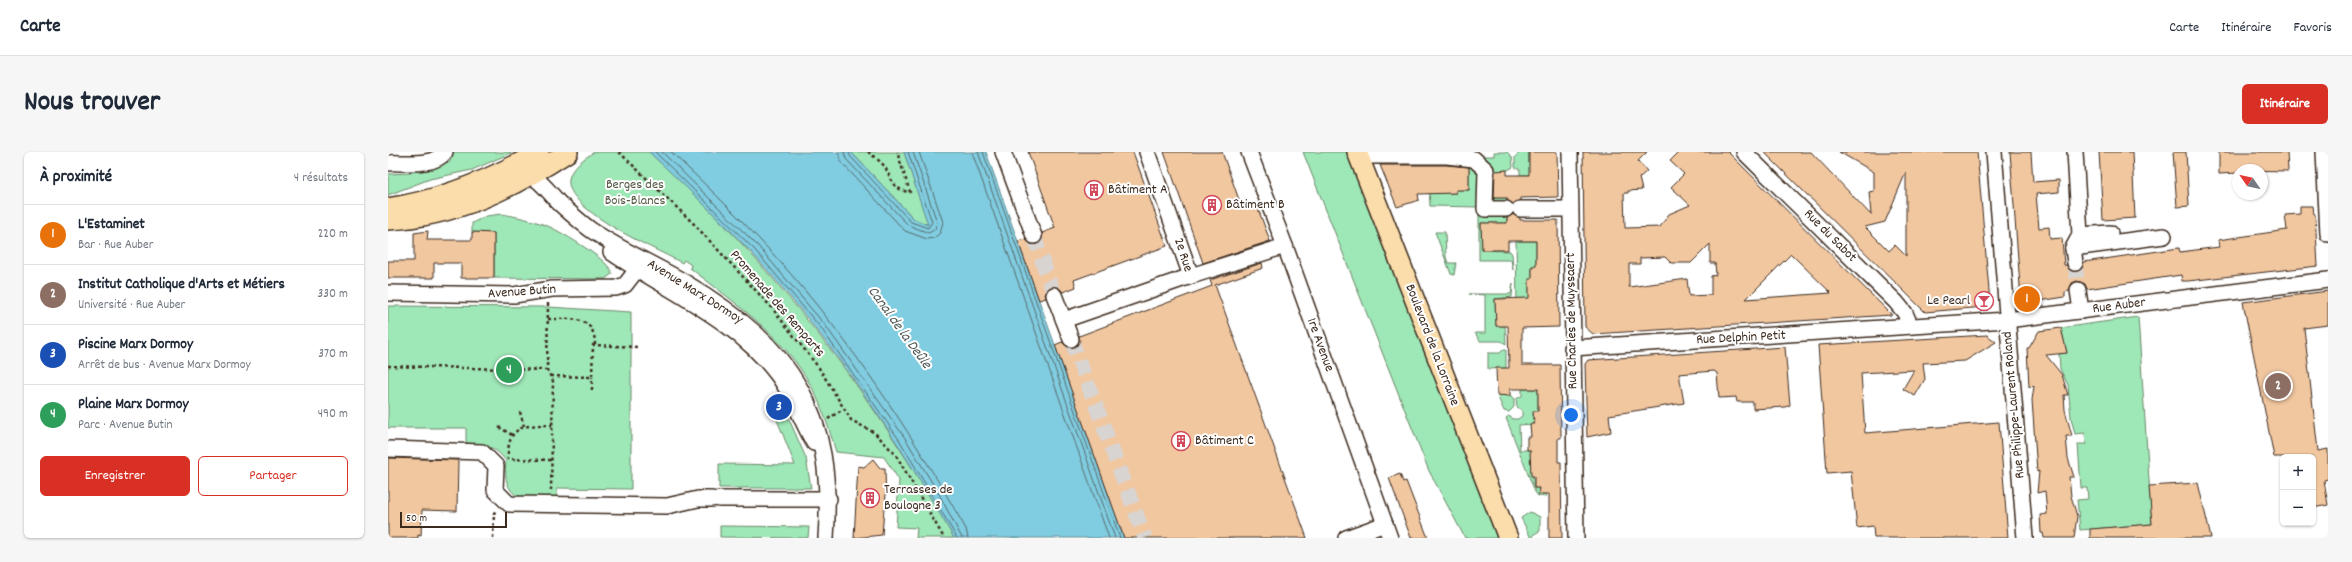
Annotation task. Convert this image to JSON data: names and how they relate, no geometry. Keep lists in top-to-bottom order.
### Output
{
  "streets": {
    "main road": ["Boulevard de la Lorraine"],
    "street": [
      "Rue du Sabot",
      "2e Rue",
      "Avenue Butin",
      "Avenue Marx Dormoy",
      "Rue Auber",
      "Rue Charles de Muyssaert",
      "Rue Delphin Petit",
      "1re Avenue",
      "Rue Philippe-Laurent Roland"
    ],
    "path": ["Promenade des Remparts"]
  },
  "crossings": [
    ["Rue du Sabot", "Rue Auber"],
    ["Rue du Sabot", "Rue Delphin Petit"],
    ["Avenue Butin", "Avenue Marx Dormoy"],
    ["Rue Auber", "Rue Delphin Petit"],
    ["Rue Auber", "Rue Philippe-Laurent Roland"],
    ["Rue Charles de Muyssaert", "Rue Delphin Petit"]
  ],
  "water": ["Canal de la Deûle"],
  "parks": ["Berges des Bois-Blancs"],
  "places": {
    "building": [
      "Bâtiment A",
      "Bâtiment B",
      "Bâtiment C",
      "Terrasses de Boulogne 3"
    ],
    "bar": ["Le Pearl"]
  },
  "scale_bar": "50 m",
  "north": "top left",
  "page": {
    "header": "Carte",
    "nav": ["Carte", "Itinéraire", "Favoris"],
    "title": "Nous trouver",
    "buttons": [
      "Itinéraire",
      ["Enregistrer", "Partager"]
    ],
    "heading": ["À proximité", "4 résultats"],
    "list": [
      {
        "mark": "1",
        "name": "L'Estaminet",
        "note": "Bar · Rue Auber",
        "value": "220 m"
      },
      {
        "mark": "2",
        "name": "Institut Catholique d'Arts et Métiers",
        "note": "Université · Rue Auber",
        "value": "330 m"
      },
      {
        "mark": "3",
        "name": "Piscine Marx Dormoy",
        "note": "Arrêt de bus · Avenue Marx Dormoy",
        "value": "370 m"
      },
      {
        "mark": "4",
        "name": "Plaine Marx Dormoy",
        "note": "Parc · Avenue Butin",
        "value": "490 m"
      }
    ],
    "pins": [
      "1",
      "4",
      "2",
      "3"
    ],
    "map_buttons": ["+", "−"],
    "scale": "50 m"
  }
}
